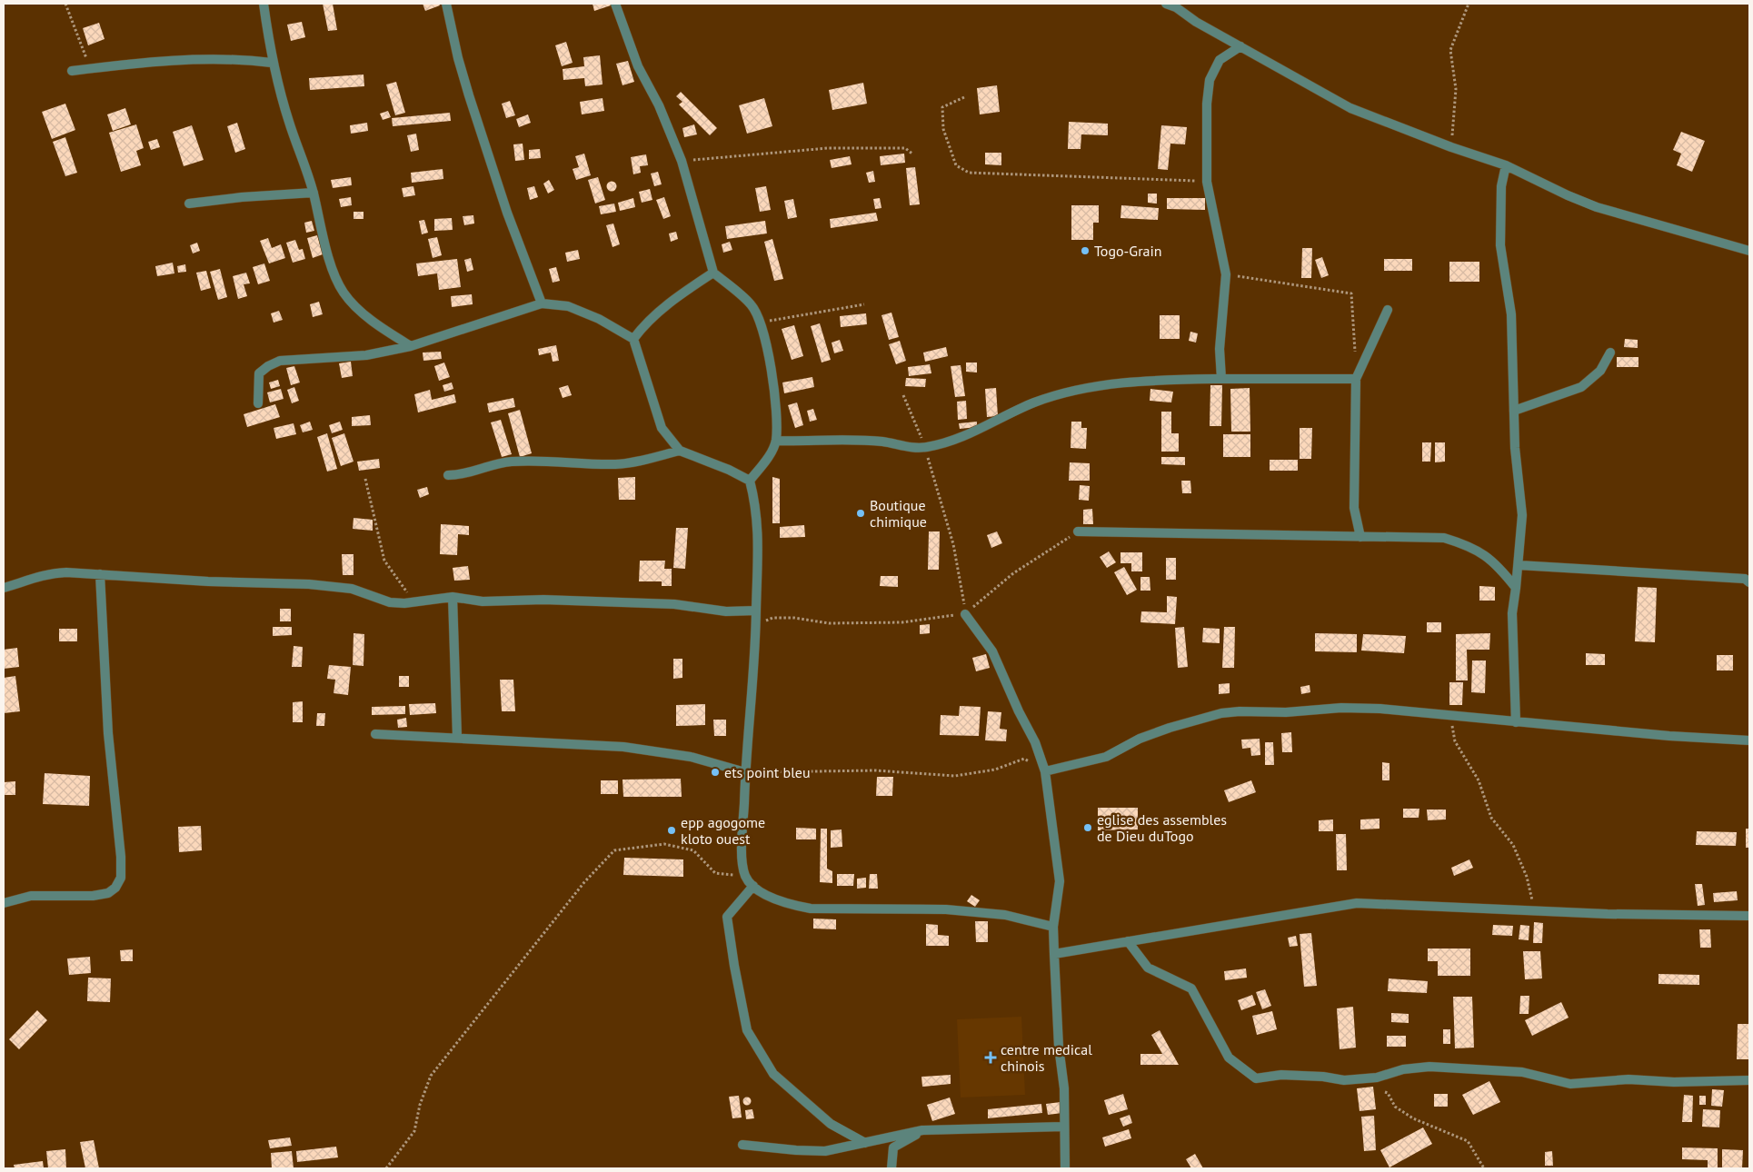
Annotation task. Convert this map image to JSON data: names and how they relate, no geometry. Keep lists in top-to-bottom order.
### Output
{
  "places": {
    "other": [
      "Togo-Grain",
      "Boutique chimique",
      "ets point bleu",
      "eglise des assembles de Dieu duTogo",
      "epp agogome kloto ouest"
    ],
    "health": ["centre medical chinois"]
  }
}
